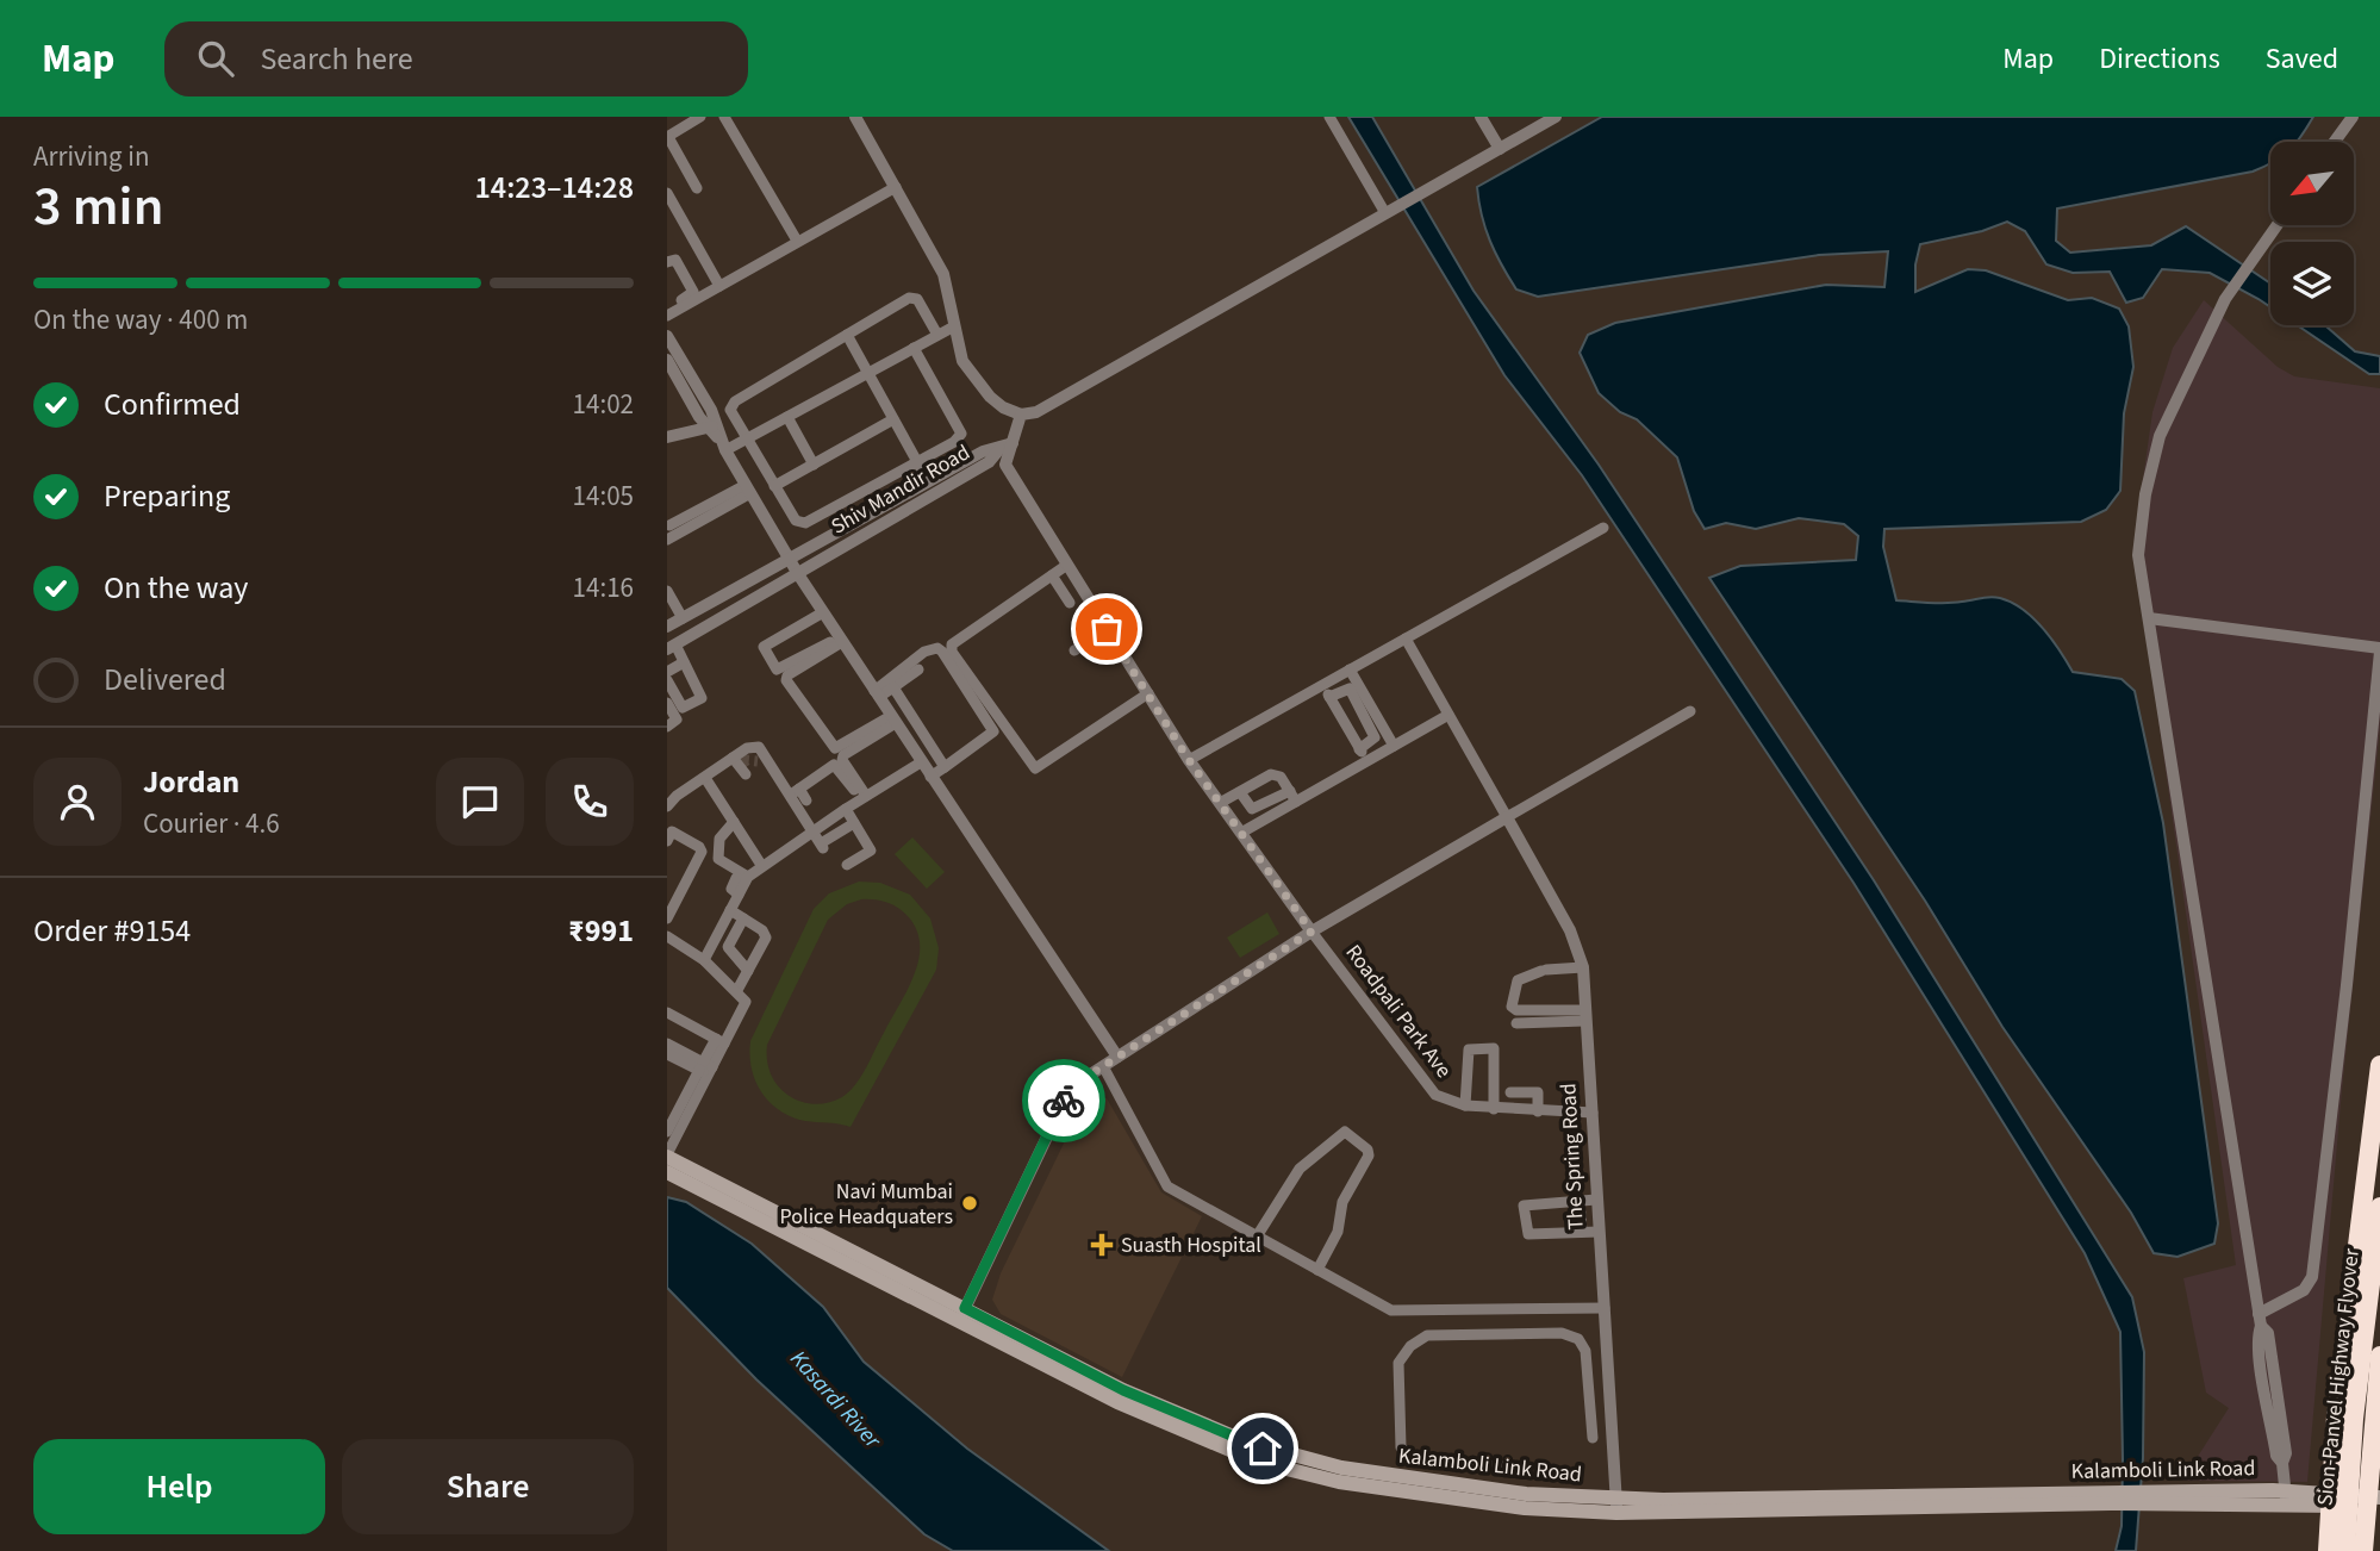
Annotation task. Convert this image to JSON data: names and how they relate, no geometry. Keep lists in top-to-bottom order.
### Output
{
  "streets": {
    "highway": ["Sion-Panvel Highway Flyover"],
    "main road": ["Kalamboli Link Road"],
    "street": ["Shiv Mandir Road", "Roadpali Park Ave", "The Spring Road"]
  },
  "crossings": [
    ["Roadpali Park Ave", "The Spring Road"],
    ["The Spring Road", "Kalamboli Link Road"]
  ],
  "water": ["Kasardi River"],
  "places": {
    "other": ["Navi Mumbai Police Headquaters"],
    "health": ["Suasth Hospital"]
  },
  "north": "bottom left",
  "page": {
    "header": "Map",
    "search": "Search here",
    "nav": ["Map", "Directions", "Saved"],
    "heading": ["3 min", "Arriving in", "14:23–14:28"],
    "panel": [
      "Jordan",
      "Courier · 4.6",
      "Order #9154",
      "₹991"
    ],
    "bar": "On the way · 400 m",
    "list": [
      ["Confirmed", "14:02"],
      ["Preparing", "14:05"],
      ["On the way", "14:16"],
      "Delivered"
    ],
    "buttons": ["Help", "Share"]
  }
}
